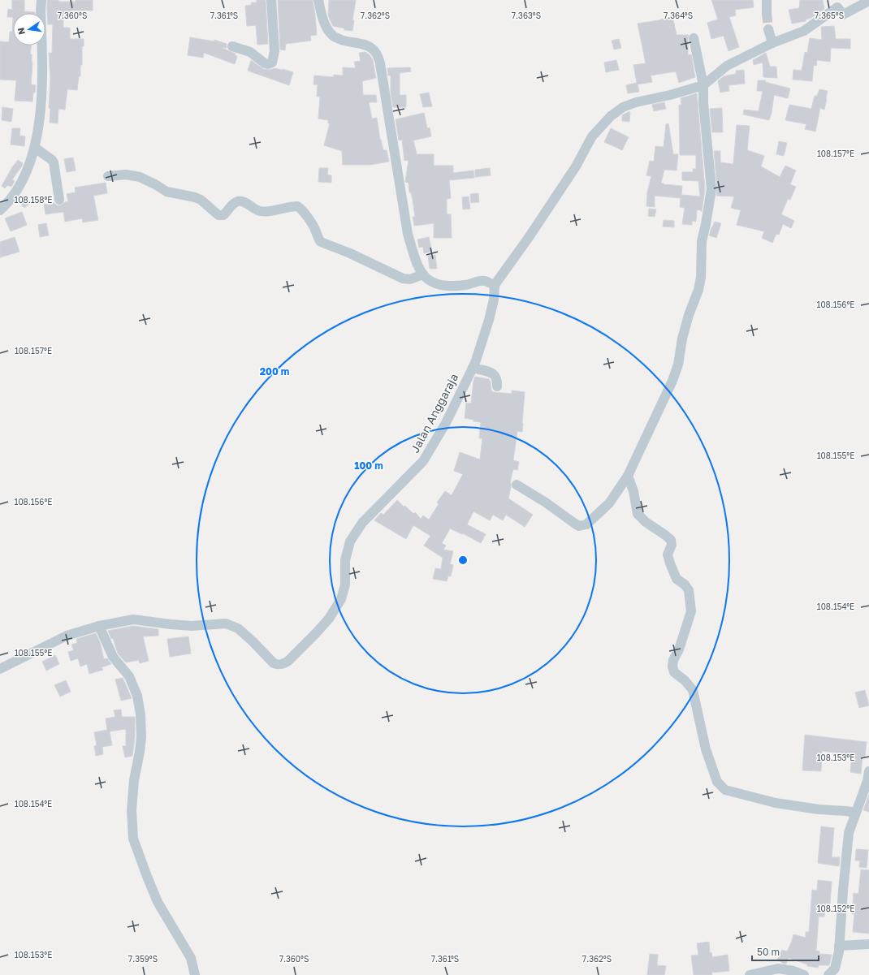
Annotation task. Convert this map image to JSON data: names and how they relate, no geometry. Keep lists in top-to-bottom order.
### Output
{
  "streets": {
    "street": ["Jalan Anggaraja"]
  },
  "scale_bar": "50 m",
  "north": "left",
  "coordinates": [
    "7.360°S",
    "7.361°S",
    "7.362°S",
    "7.363°S",
    "7.364°S",
    "7.365°S",
    "108.157°E",
    "108.158°E",
    "108.156°E",
    "108.155°E",
    "108.154°E",
    "108.153°E",
    "108.152°E",
    "7.359°S"
  ],
  "rings": ["200 m", "100 m"]
}
